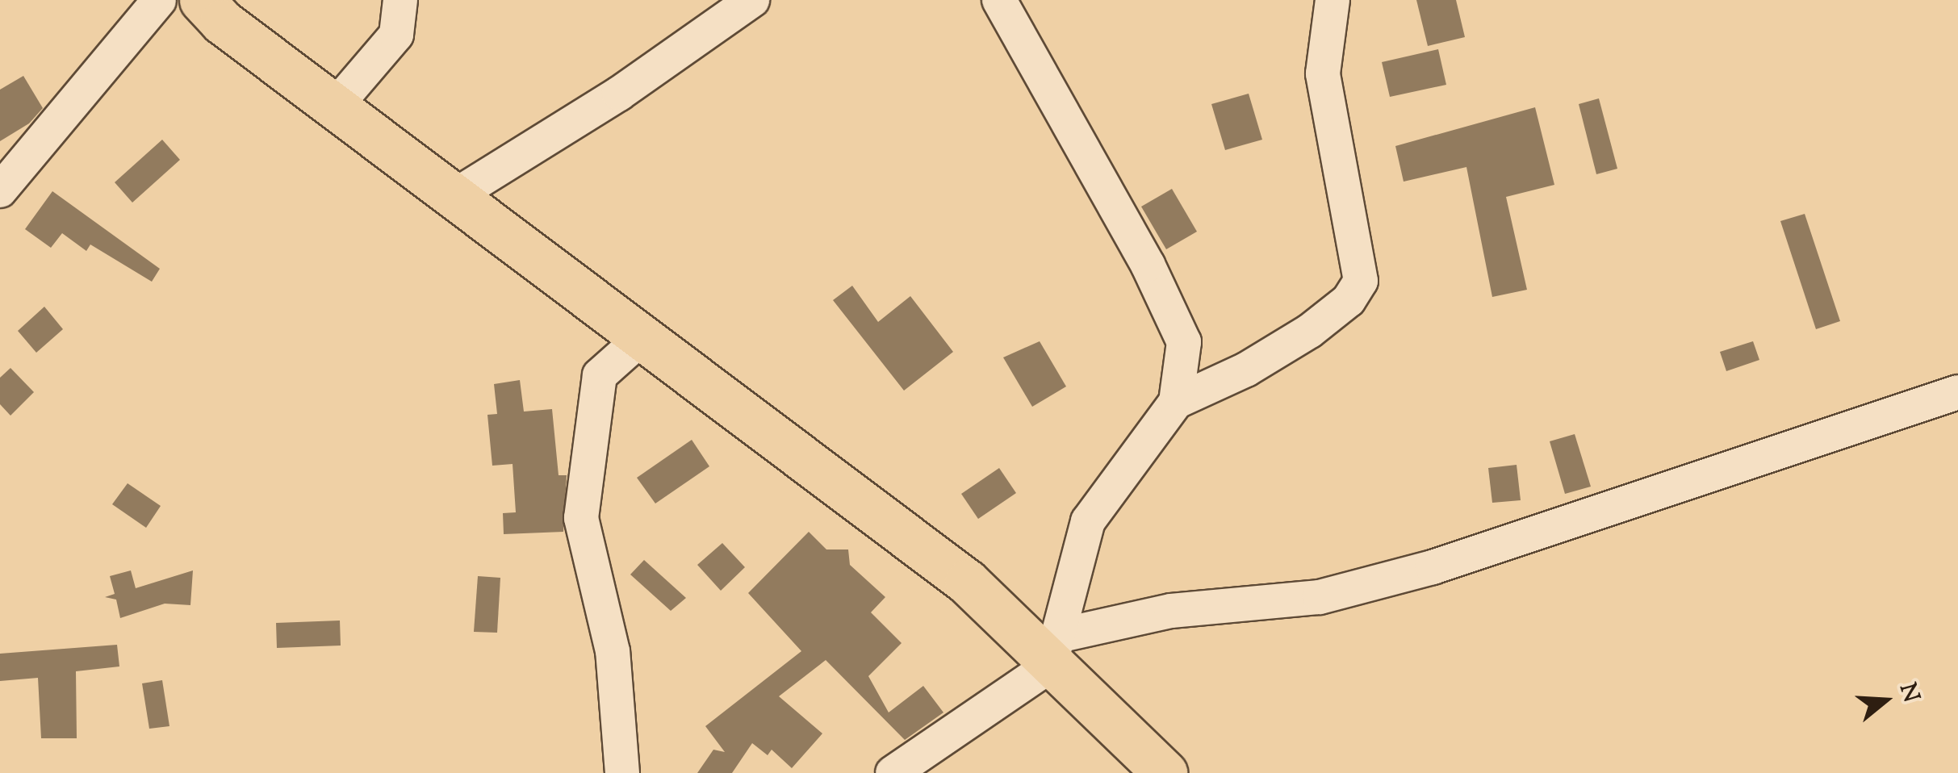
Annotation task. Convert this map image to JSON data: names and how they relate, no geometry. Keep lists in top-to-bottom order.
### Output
{
  "north": "right"
}
